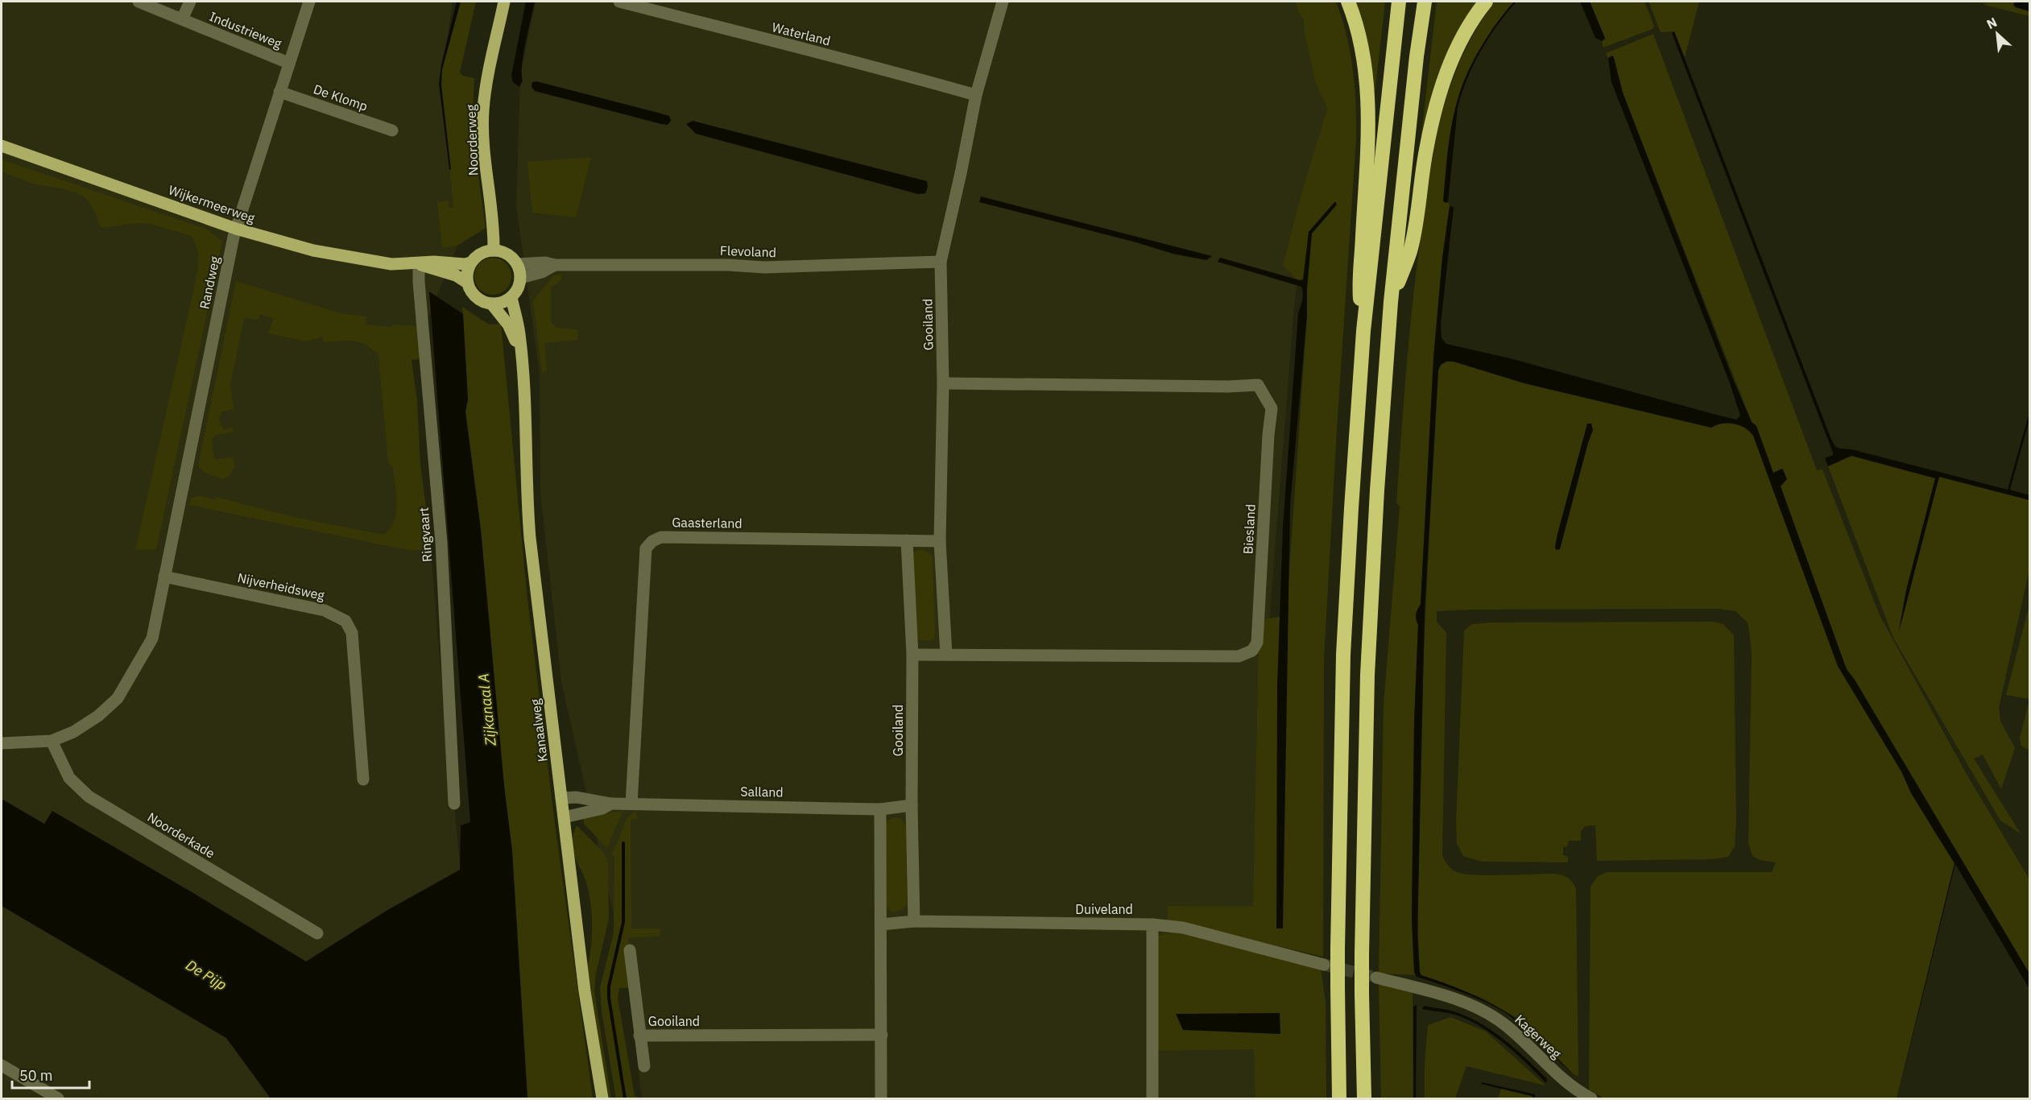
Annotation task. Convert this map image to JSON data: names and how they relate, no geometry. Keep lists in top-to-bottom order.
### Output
{
  "streets": {
    "main road": ["Noorderweg", "Wijkermeerweg", "Kanaalweg"],
    "street": [
      "Industrieweg",
      "Waterland",
      "De Klomp",
      "Flevoland",
      "Randweg",
      "Gooiland",
      "Gaasterland",
      "Biesland",
      "Ringvaart",
      "Nijverheidsweg",
      "Salland",
      "Noorderkade",
      "Duiveland",
      "Kagerweg"
    ]
  },
  "crossings": [
    ["Industrieweg", "Randweg"],
    ["Waterland", "Gooiland"],
    ["De Klomp", "Randweg"],
    ["Noorderweg", "Wijkermeerweg"],
    ["Noorderweg", "Flevoland"],
    ["Noorderweg", "Kanaalweg"],
    ["Wijkermeerweg", "Flevoland"],
    ["Wijkermeerweg", "Randweg"],
    ["Wijkermeerweg", "Ringvaart"],
    ["Wijkermeerweg", "Kanaalweg"],
    ["Flevoland", "Gooiland"],
    ["Flevoland", "Kanaalweg"],
    ["Randweg", "Nijverheidsweg"],
    ["Gooiland", "Gaasterland"],
    ["Gooiland", "Biesland"],
    ["Gooiland", "Salland"],
    ["Gooiland", "Duiveland"],
    ["Gaasterland", "Salland"],
    ["Kanaalweg", "Salland"]
  ],
  "water": ["Zijkanaal A", "De Pijp"],
  "scale_bar": "50 m",
  "north": "top left"
}
